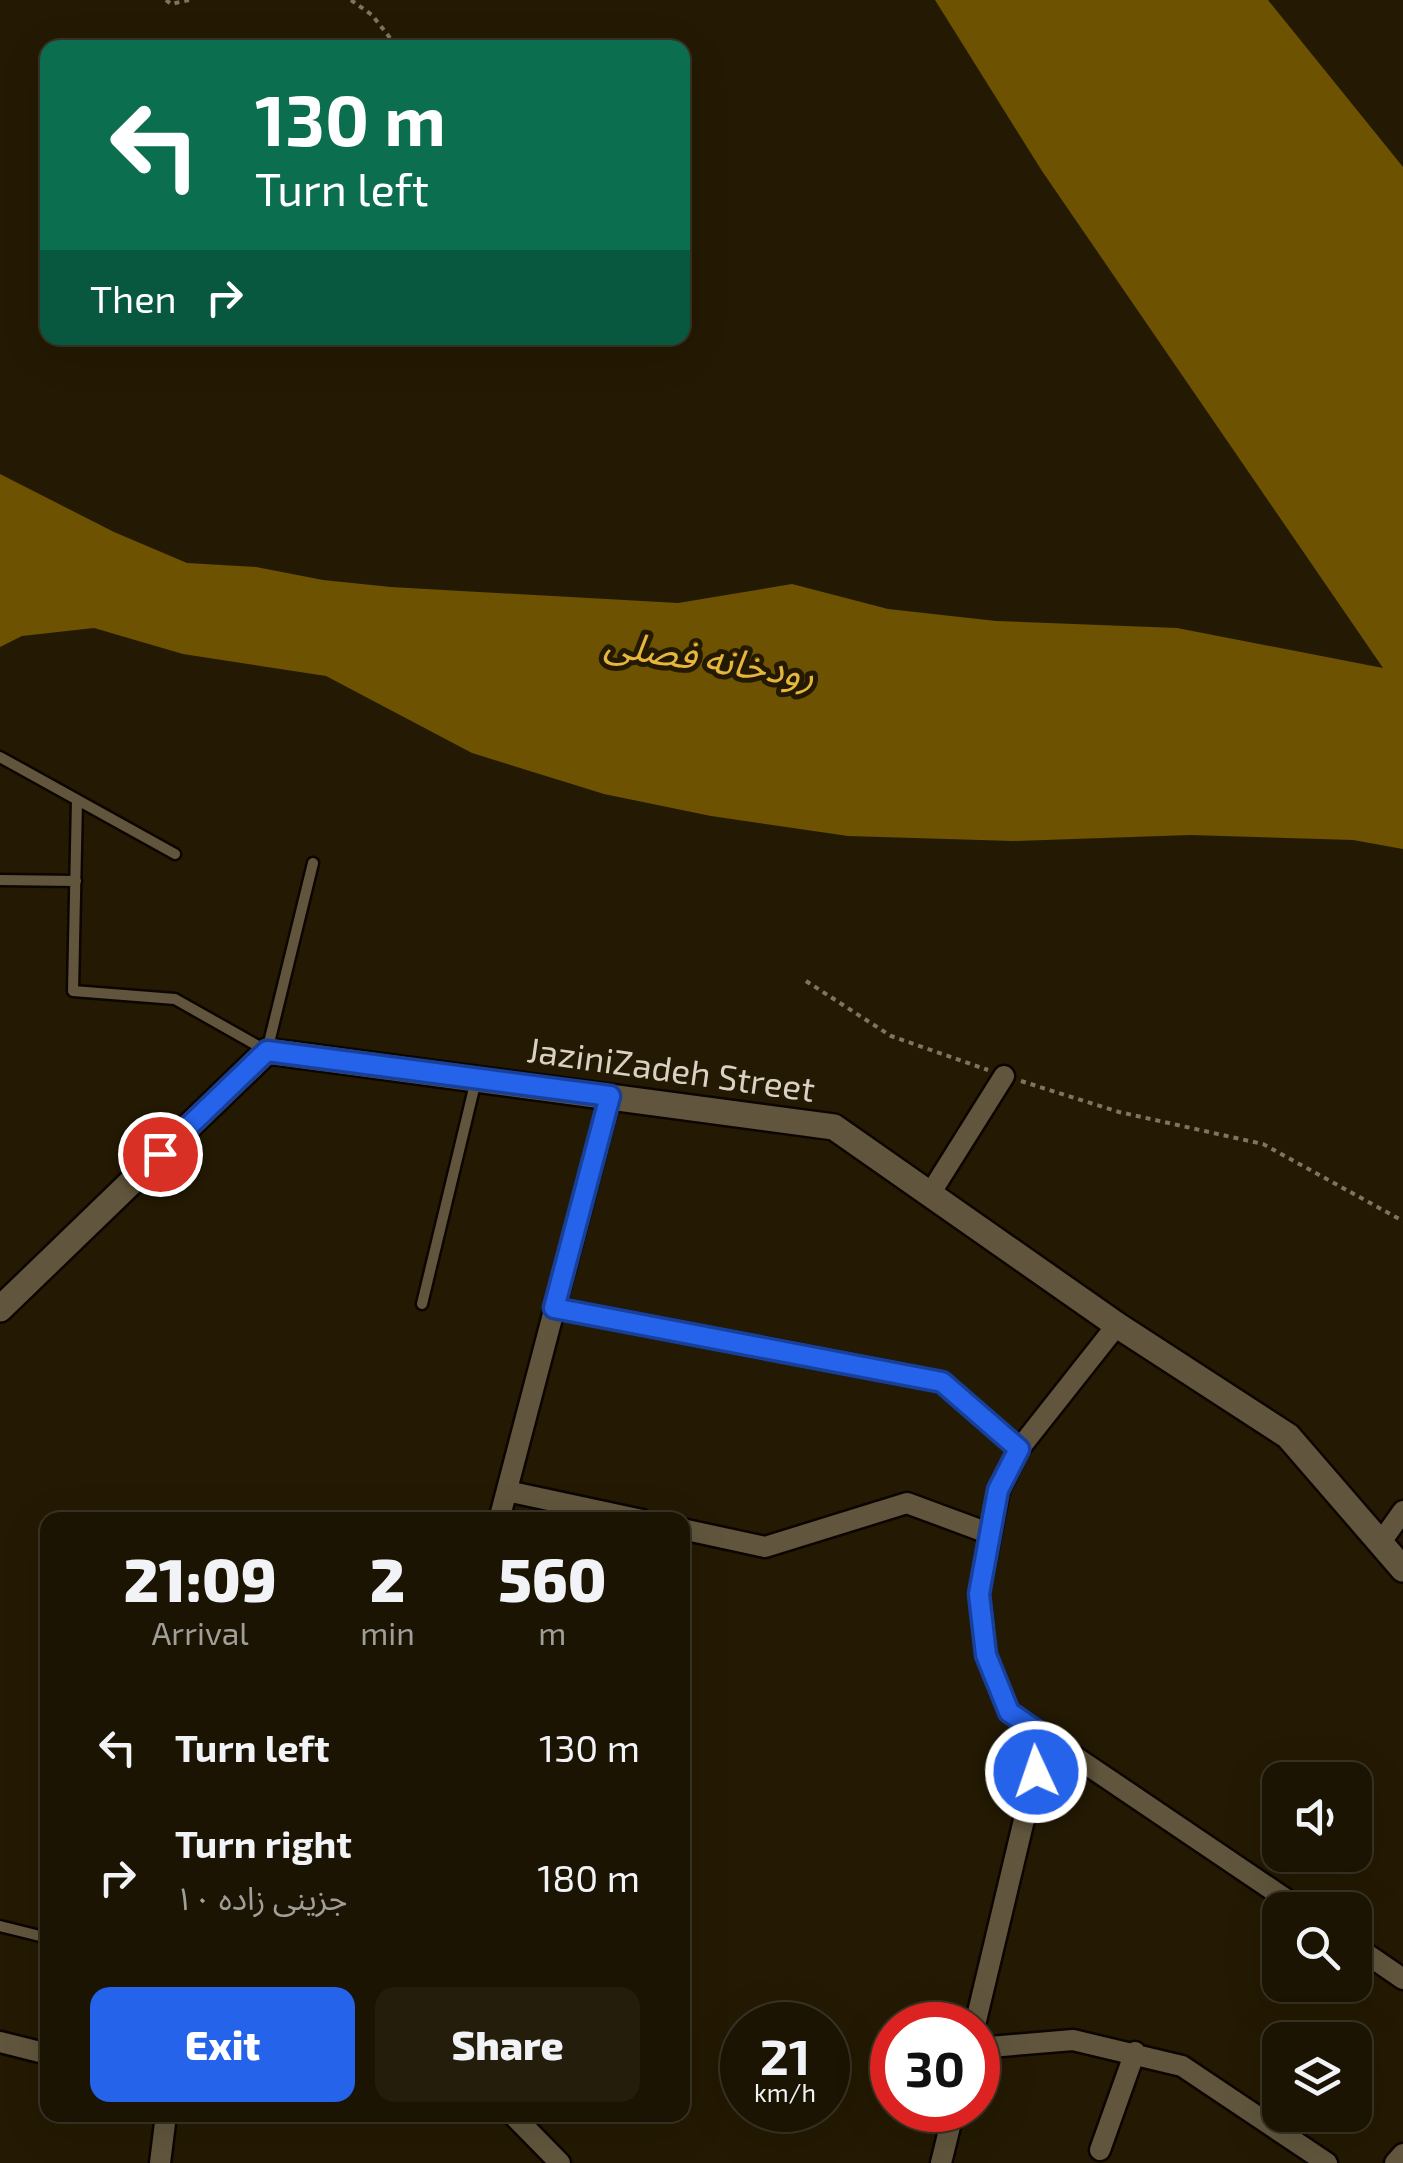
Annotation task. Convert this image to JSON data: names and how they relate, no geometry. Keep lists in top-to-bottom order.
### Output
{
  "streets": {
    "street": ["JaziniZadeh Street"]
  },
  "water": ["رودخانه فصلی"],
  "page": {
    "turn": ["130 m", "Turn left"],
    "then": "Then",
    "eta": [
      "21:09",
      "Arrival",
      "2",
      "min",
      "560",
      "m"
    ],
    "list": [
      {
        "name": "Turn left",
        "value": "130 m"
      },
      {
        "name": "Turn right",
        "note": "جزینی زاده ۱۰",
        "value": "180 m"
      }
    ],
    "buttons": ["Exit", "Share"],
    "speed": "21 km/h",
    "limit": "30"
  }
}
